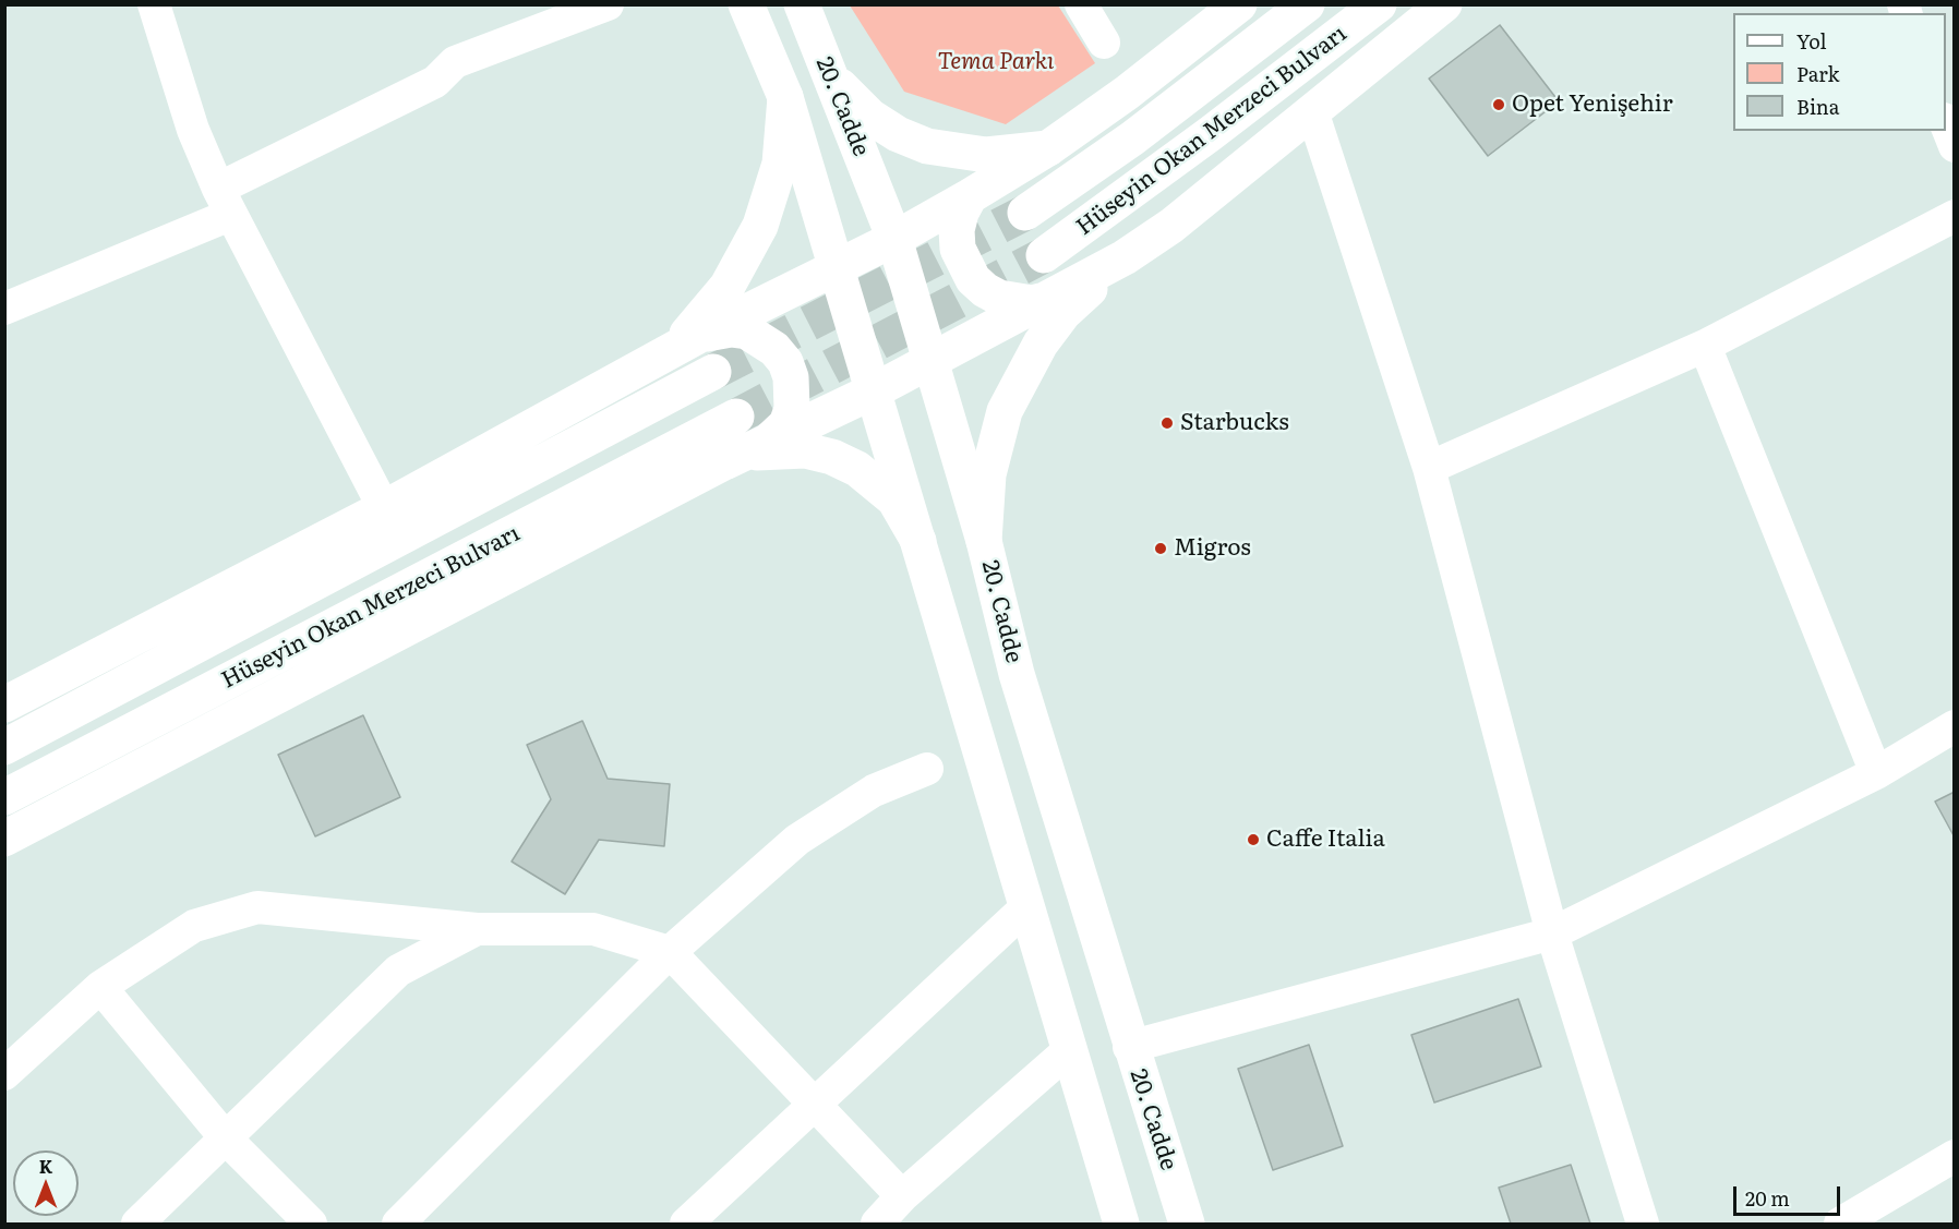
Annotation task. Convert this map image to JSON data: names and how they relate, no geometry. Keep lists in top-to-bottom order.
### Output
{
  "streets": {
    "main road": ["20. Cadde", "Hüseyin Okan Merzeci Bulvarı"]
  },
  "parks": ["Tema Parkı"],
  "places": [
    "Opet Yenişehir",
    "Starbucks",
    "Migros",
    "Caffe Italia"
  ],
  "legend": ["Yol", "Park", "Bina"],
  "scale_bar": "20 m",
  "north": "top"
}
